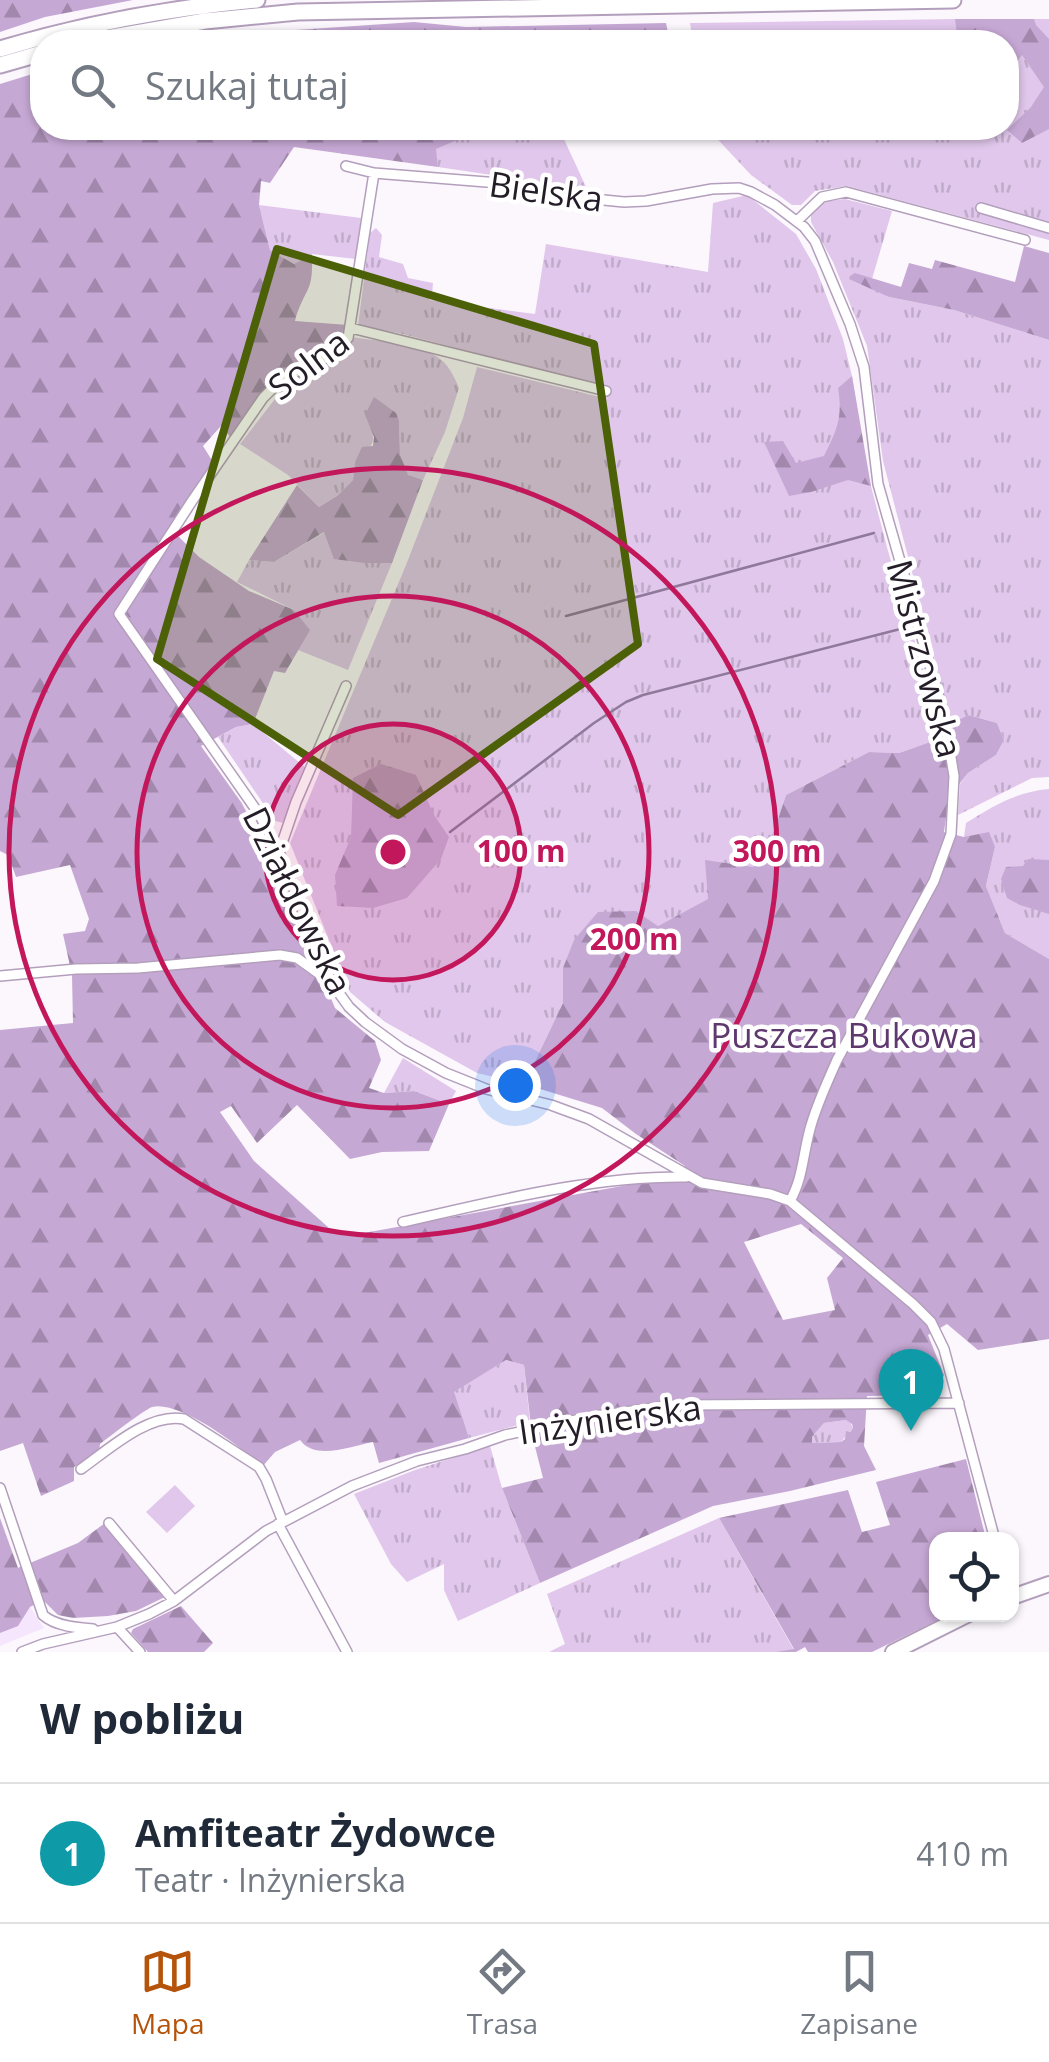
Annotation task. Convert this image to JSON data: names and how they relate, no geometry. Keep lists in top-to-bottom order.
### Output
{
  "streets": {
    "street": [
      "Bielska",
      "Solna",
      "Mistrzowska",
      "Działdowska",
      "Inżynierska"
    ]
  },
  "crossings": [
    ["Bielska", "Mistrzowska"],
    ["Solna", "Działdowska"]
  ],
  "parks": ["Puszcza Bukowa"],
  "page": {
    "search": "Szukaj tutaj",
    "pins": "1",
    "heading": "W pobliżu",
    "list": [
      {
        "mark": "1",
        "name": "Amfiteatr Żydowce",
        "note": "Teatr · Inżynierska",
        "value": "410 m"
      }
    ],
    "nav": ["Mapa", "Trasa", "Zapisane"]
  },
  "rings": ["100 m", "300 m", "200 m"]
}
